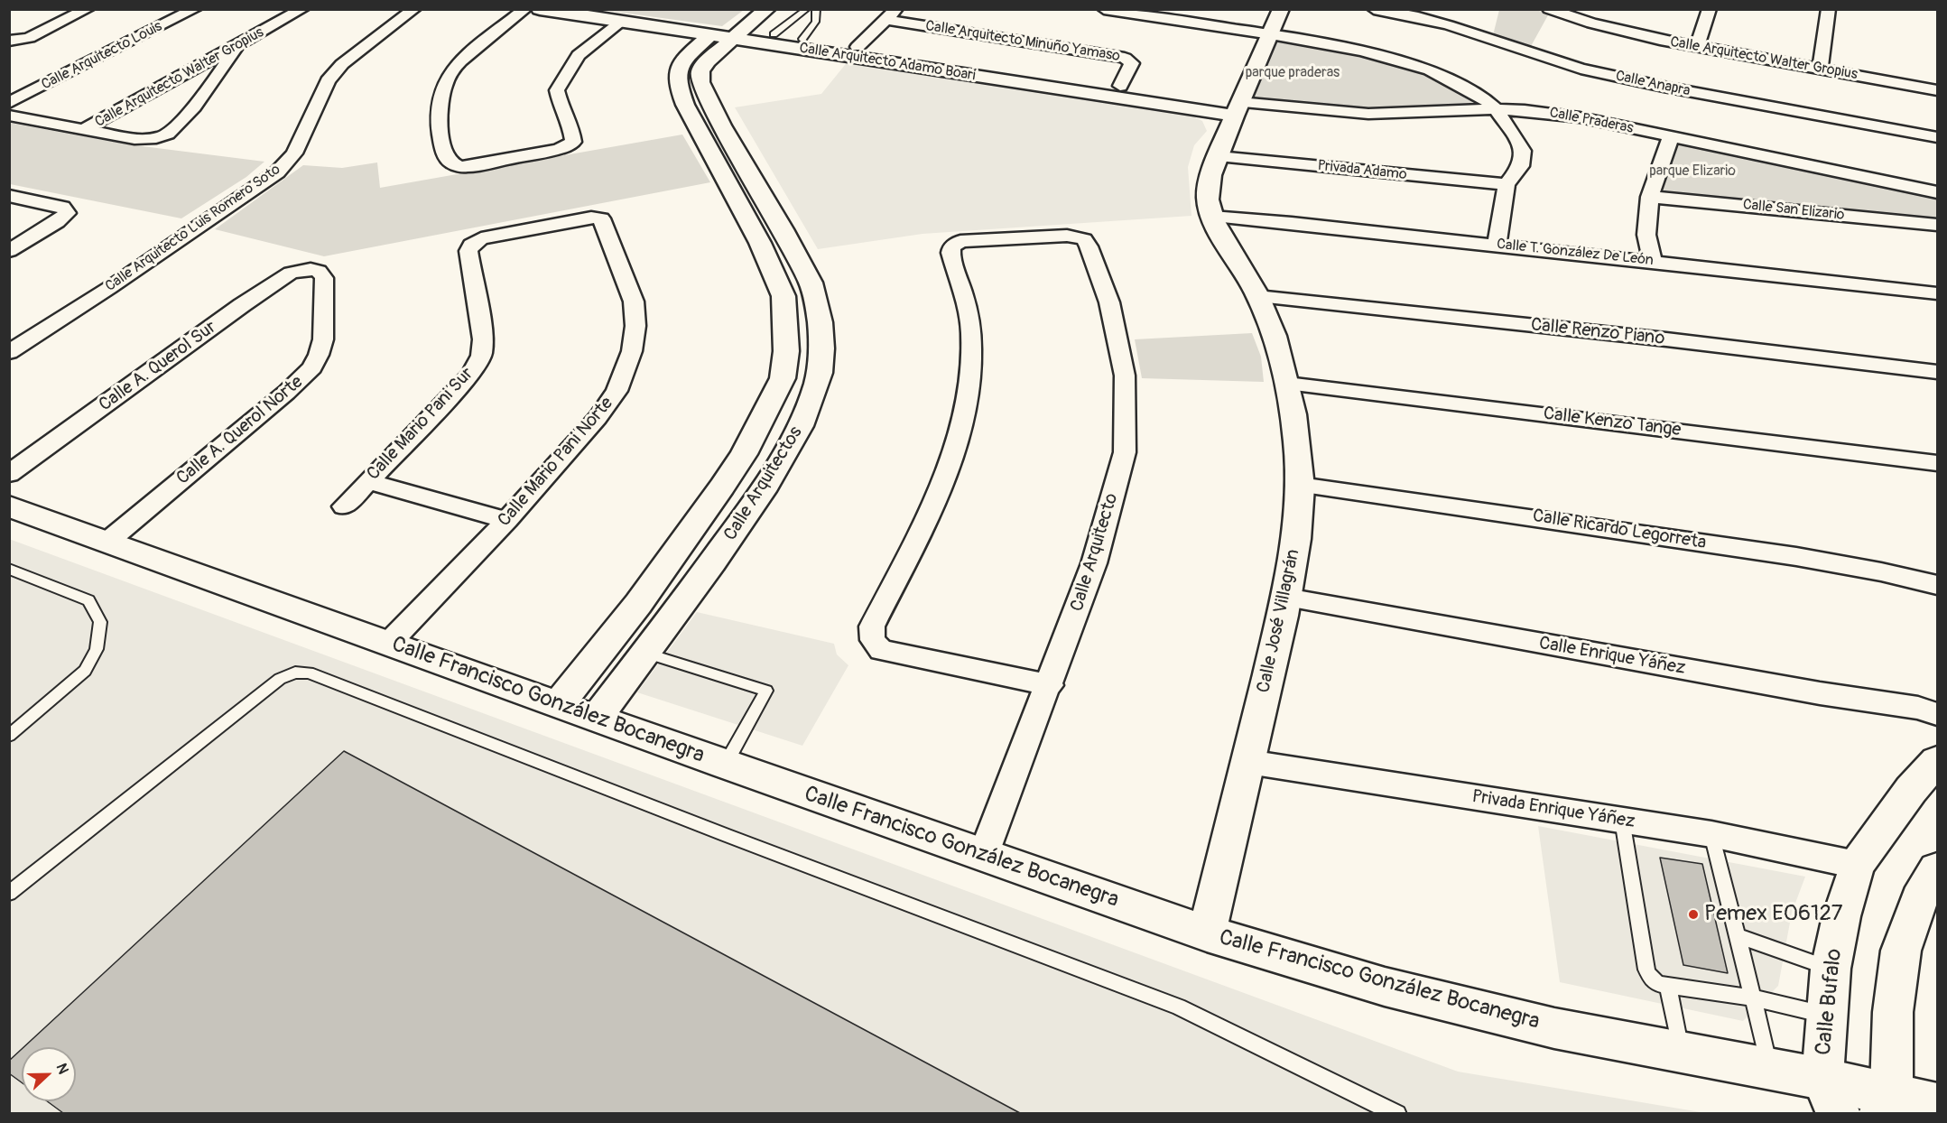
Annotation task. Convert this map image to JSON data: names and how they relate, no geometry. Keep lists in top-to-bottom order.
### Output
{
  "streets": {
    "street": [
      "Calle Arquitecto Minuño Yamaso",
      "Calle Arquitecto Louis",
      "Calle Arquitecto Walter Gropius",
      "Calle Arquitecto Adamo Boari",
      "Calle Anapra",
      "Calle Praderas",
      "Privada Adamo",
      "Calle San Elizario",
      "Calle Arquitecto Luis Romero Soto",
      "Calle T. González De León",
      "Calle Renzo Piano",
      "Calle A. Querol Sur",
      "Calle Kenzo Tange",
      "Calle Mario Pani Sur",
      "Calle A. Querol Norte",
      "Calle Mario Pani Norte",
      "Calle Arquitectos",
      "Calle Ricardo Legorreta",
      "Calle Arquitecto",
      "Calle José Villagrán",
      "Calle Enrique Yáñez",
      "Calle Francisco González Bocanegra",
      "Privada Enrique Yáñez",
      "Calle Bufalo"
    ]
  },
  "crossings": [
    ["Calle Arquitecto Minuño Yamaso", "Calle Arquitecto Adamo Boari"],
    ["Calle Arquitecto Adamo Boari", "Calle Praderas"],
    ["Calle Arquitecto Adamo Boari", "Calle Arquitectos"],
    ["Calle Arquitecto Adamo Boari", "Calle José Villagrán"],
    ["Calle Praderas", "Calle José Villagrán"],
    ["Privada Adamo", "Calle José Villagrán"],
    ["Calle T. González De León", "Calle José Villagrán"],
    ["Calle Renzo Piano", "Calle José Villagrán"],
    ["Calle A. Querol Sur", "Calle A. Querol Norte"],
    ["Calle Kenzo Tange", "Calle José Villagrán"],
    ["Calle Mario Pani Sur", "Calle Mario Pani Norte"],
    ["Calle A. Querol Norte", "Calle Francisco González Bocanegra"],
    ["Calle Mario Pani Norte", "Calle Francisco González Bocanegra"],
    ["Calle Arquitectos", "Calle Francisco González Bocanegra"],
    ["Calle Ricardo Legorreta", "Calle José Villagrán"],
    ["Calle Arquitecto", "Calle Francisco González Bocanegra"],
    ["Calle José Villagrán", "Calle Enrique Yáñez"],
    ["Calle José Villagrán", "Calle Francisco González Bocanegra"],
    ["Calle José Villagrán", "Privada Enrique Yáñez"],
    ["Calle Francisco González Bocanegra", "Calle Bufalo"],
    ["Privada Enrique Yáñez", "Calle Bufalo"]
  ],
  "parks": ["parque praderas", "parque Elizario"],
  "places": ["Pemex E06127"],
  "north": "right"
}
